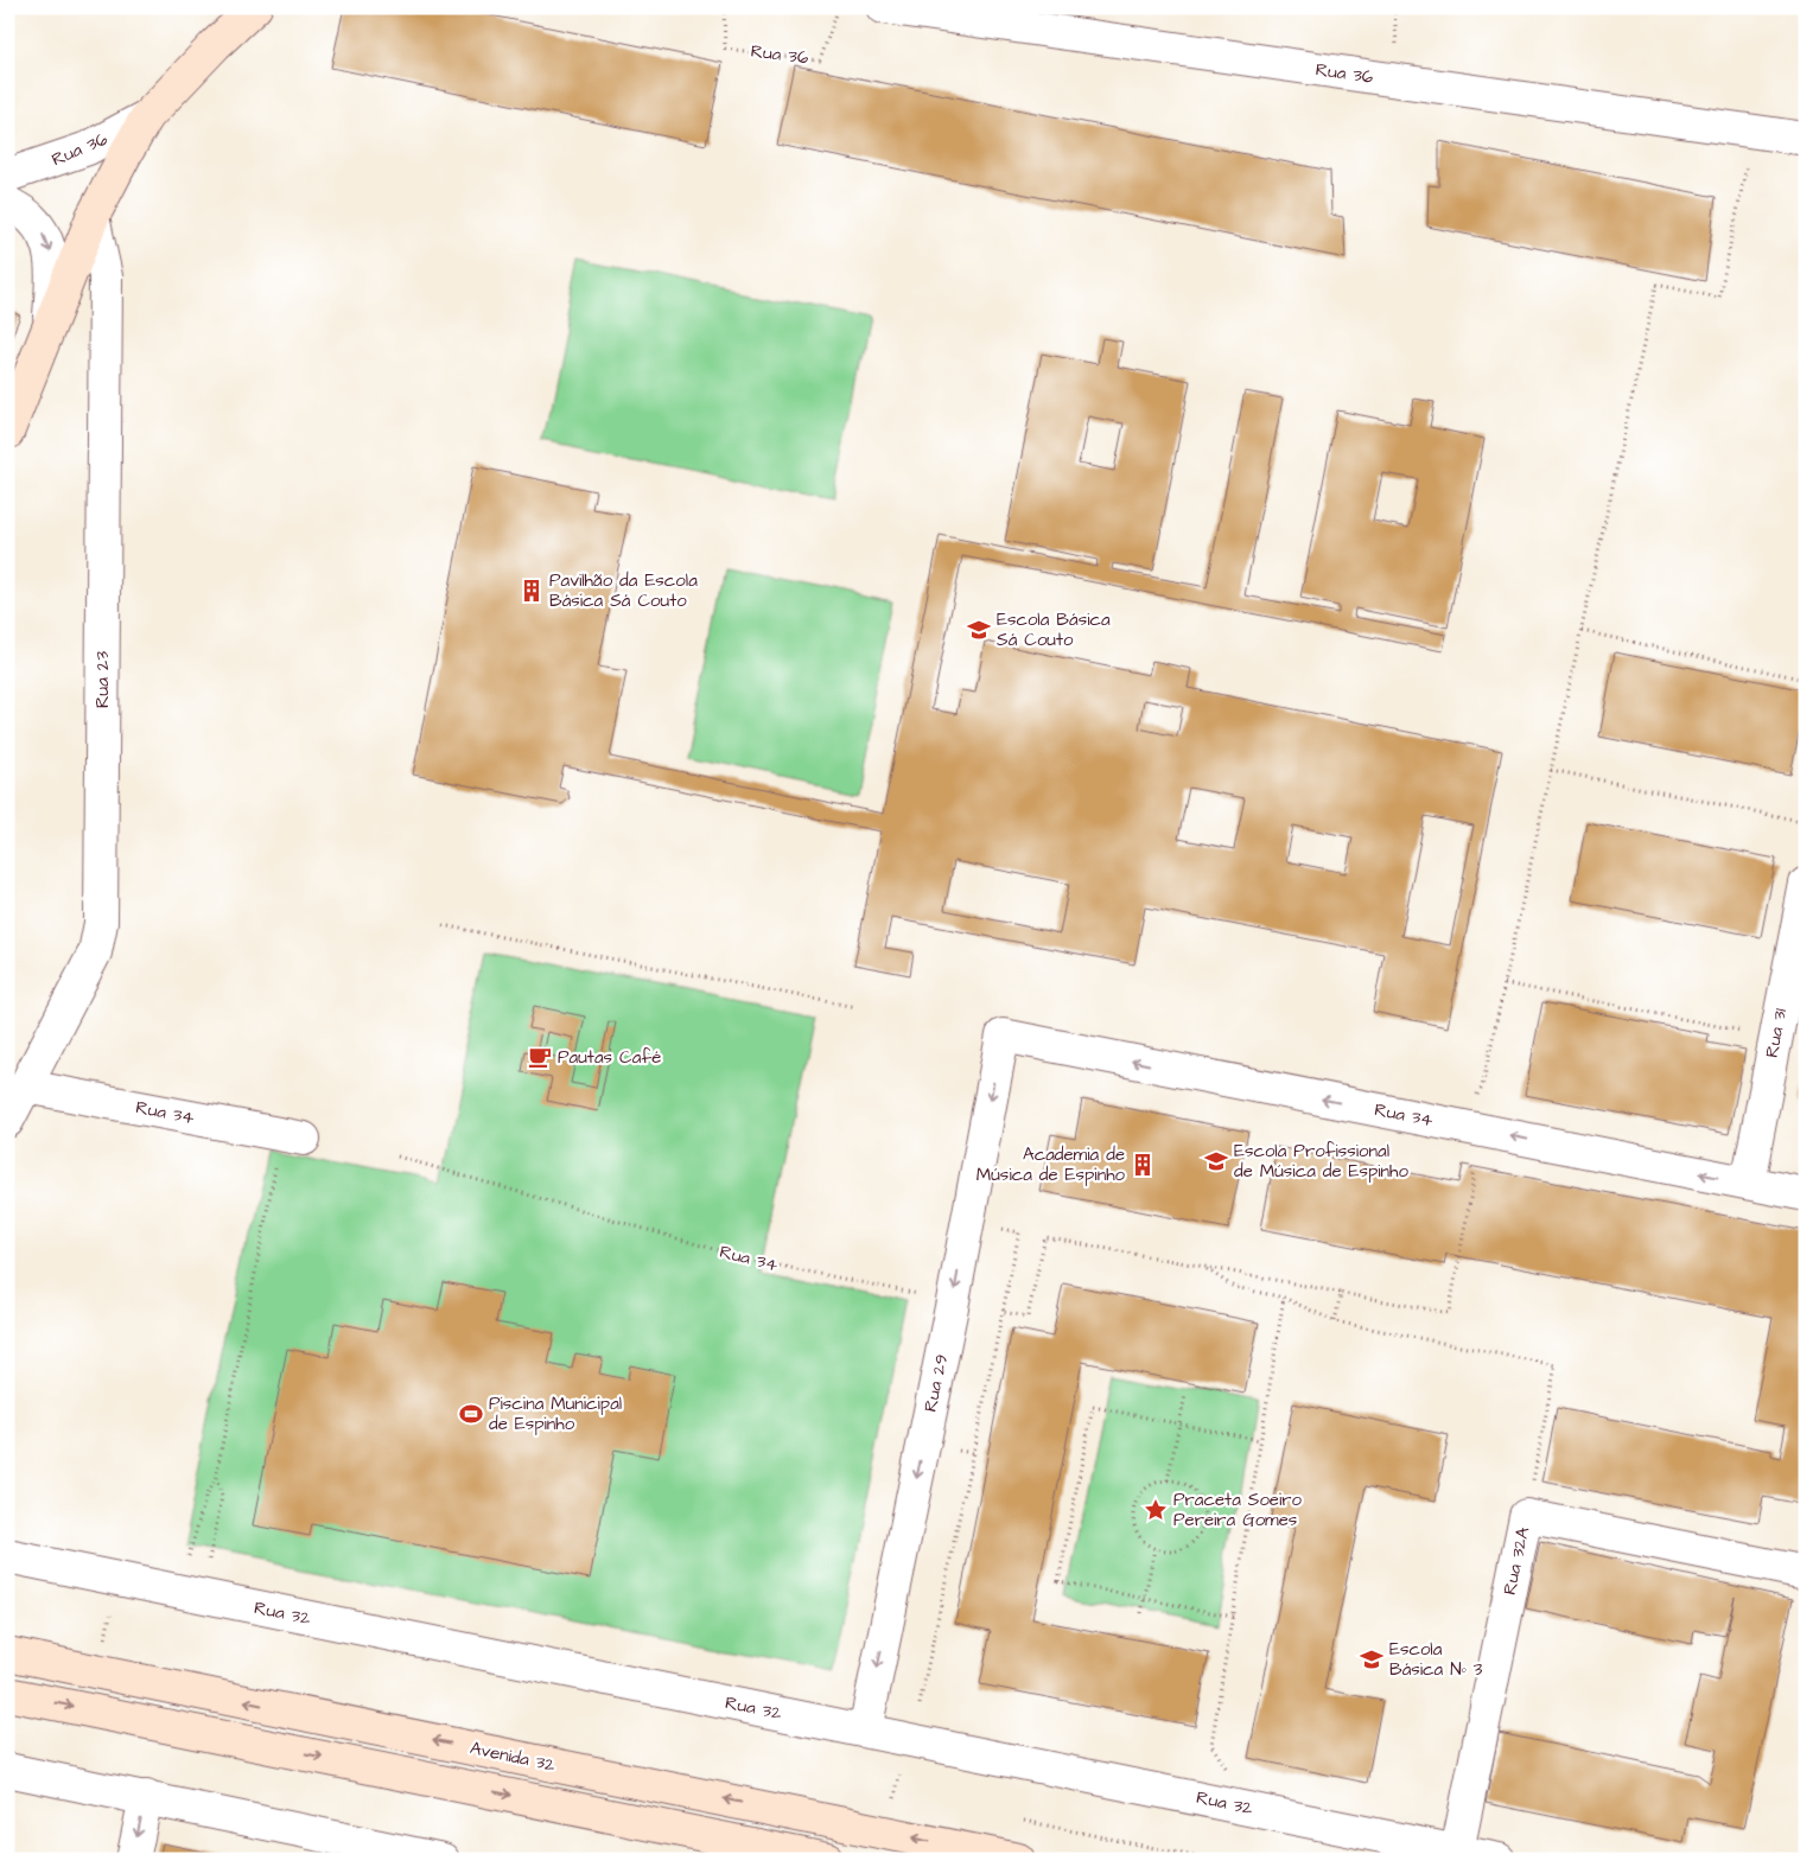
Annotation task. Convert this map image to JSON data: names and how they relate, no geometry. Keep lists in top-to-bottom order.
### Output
{
  "streets": {
    "main road": ["Avenida 32"],
    "street": [
      "Rua 36",
      "Rua 23",
      "Rua 31",
      "Rua 34",
      "Rua 29",
      "Rua 32A",
      "Rua 32"
    ]
  },
  "crossings": [
    ["Rua 23", "Rua 34"],
    ["Rua 31", "Rua 34"],
    ["Rua 34", "Rua 29"],
    ["Rua 29", "Rua 32"],
    ["Rua 32A", "Rua 32"]
  ],
  "one_way": ["Rua 34", "Rua 29"],
  "places": {
    "building": ["Pavilhão da Escola Básica Sá Couto", "Academia de Música de Espinho"],
    "school or university": ["Escola Básica Sá Couto", "Escola Profissional de Música de Espinho", "Escola Básica Nº 3"],
    "cafe": ["Pautas Café"],
    "sports": ["Piscina Municipal de Espinho"],
    "place": ["Praceta Soeiro Pereira Gomes"]
  }
}
